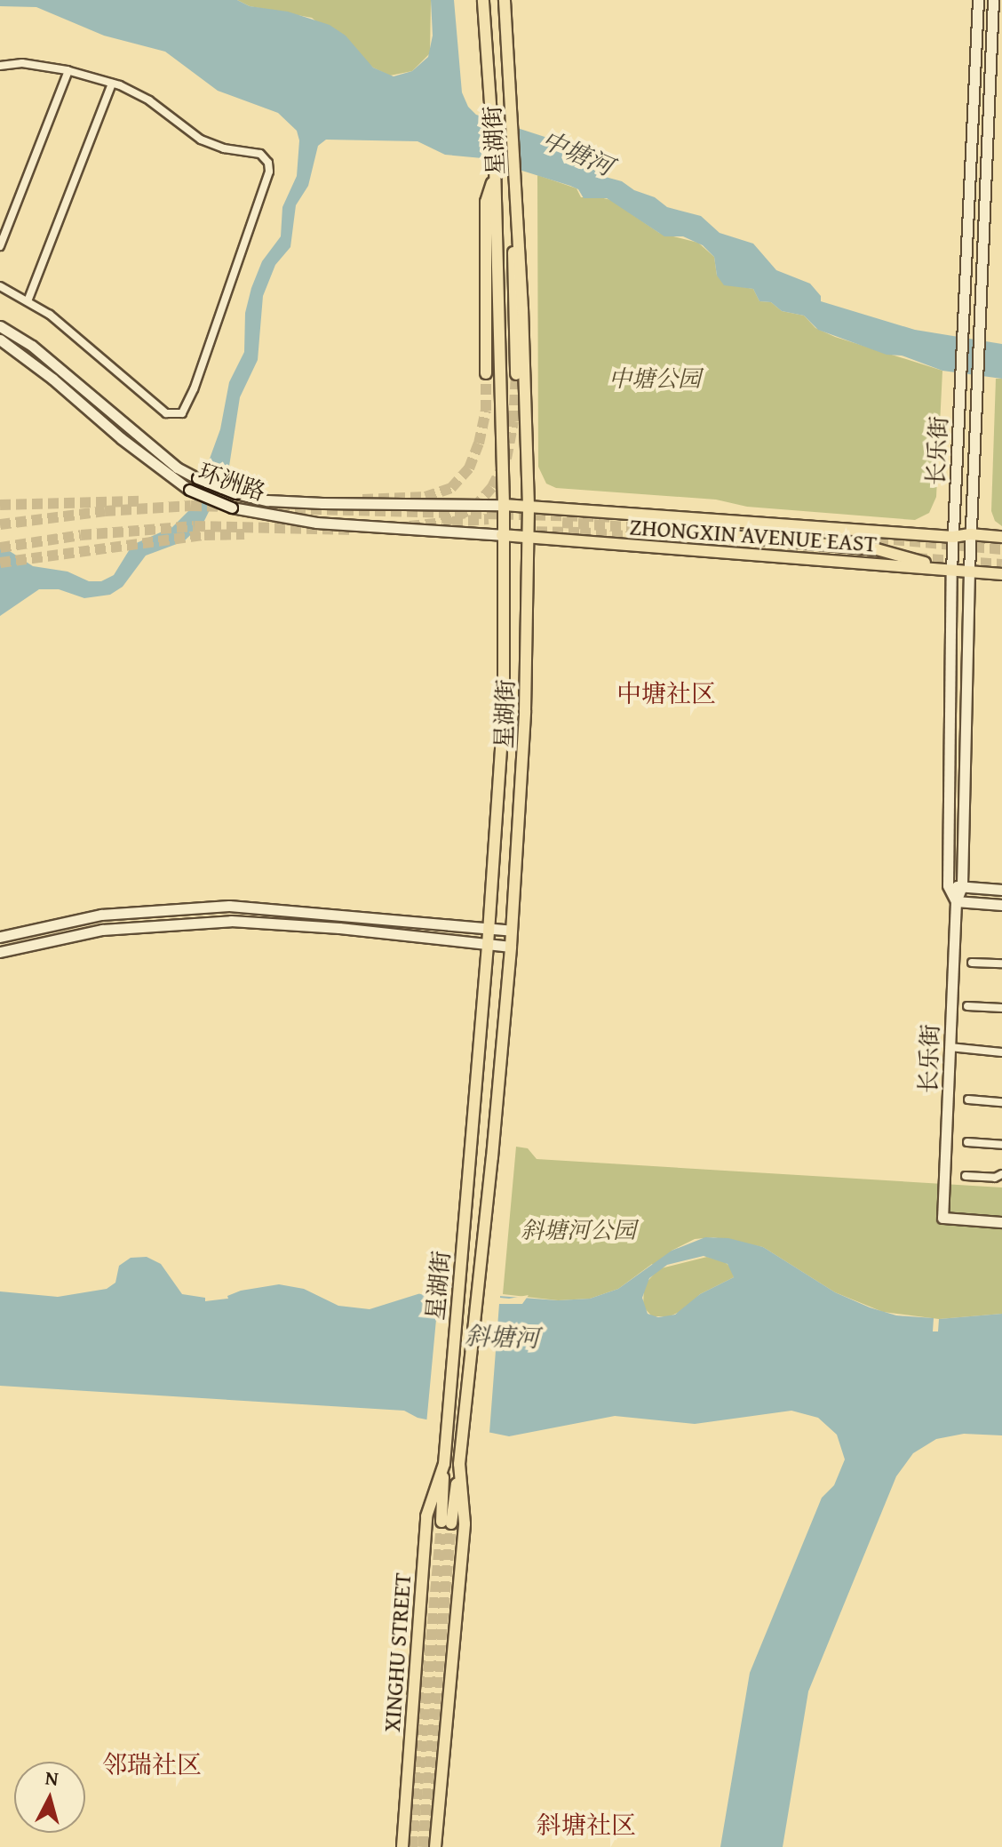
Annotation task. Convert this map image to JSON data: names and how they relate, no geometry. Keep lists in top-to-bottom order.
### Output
{
  "streets": {
    "main road": ["星湖街", "ZHONGXIN AVENUE EAST", "XINGHU STREET"],
    "street": ["长乐街", "环洲路"]
  },
  "crossings": [
    ["星湖街", "环洲路"],
    ["星湖街", "ZHONGXIN AVENUE EAST"],
    ["星湖街", "XINGHU STREET"],
    ["长乐街", "ZHONGXIN AVENUE EAST"],
    ["环洲路", "ZHONGXIN AVENUE EAST"]
  ],
  "districts": ["中塘社区", "邻瑞社区", "斜塘社区"],
  "water": ["中塘河", "斜塘河"],
  "parks": ["中塘公园", "斜塘河公园"],
  "north": "top"
}
